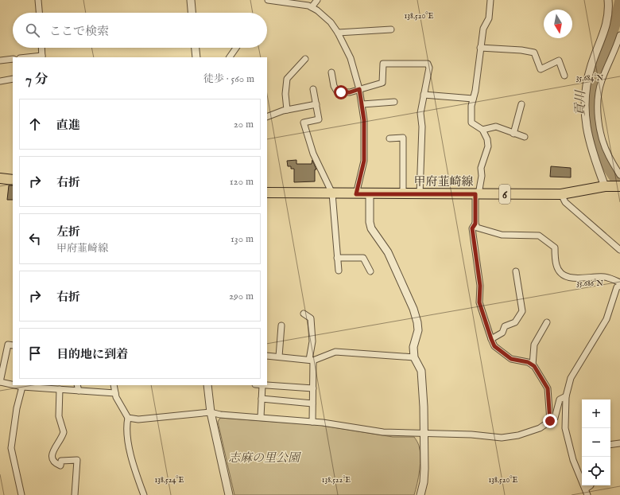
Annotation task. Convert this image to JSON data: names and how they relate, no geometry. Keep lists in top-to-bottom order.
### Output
{
  "streets": {
    "main road": ["甲府韮崎線", "6"]
  },
  "water": ["貢川"],
  "parks": ["志麻の里公園"],
  "north": "bottom",
  "page": {
    "search": "ここで検索",
    "heading": ["7 分", "徒歩 · 560 m"],
    "list": [
      ["直進", "20 m"],
      ["右折", "120 m"],
      ["左折", "甲府韮崎線", "130 m"],
      ["右折", "290 m"],
      "目的地に到着"
    ],
    "map_buttons": ["+", "−"]
  },
  "coordinates": [
    "138.520°E",
    "35.684°N",
    "35.686°N",
    "138.524°E",
    "138.522°E"
  ]
}
